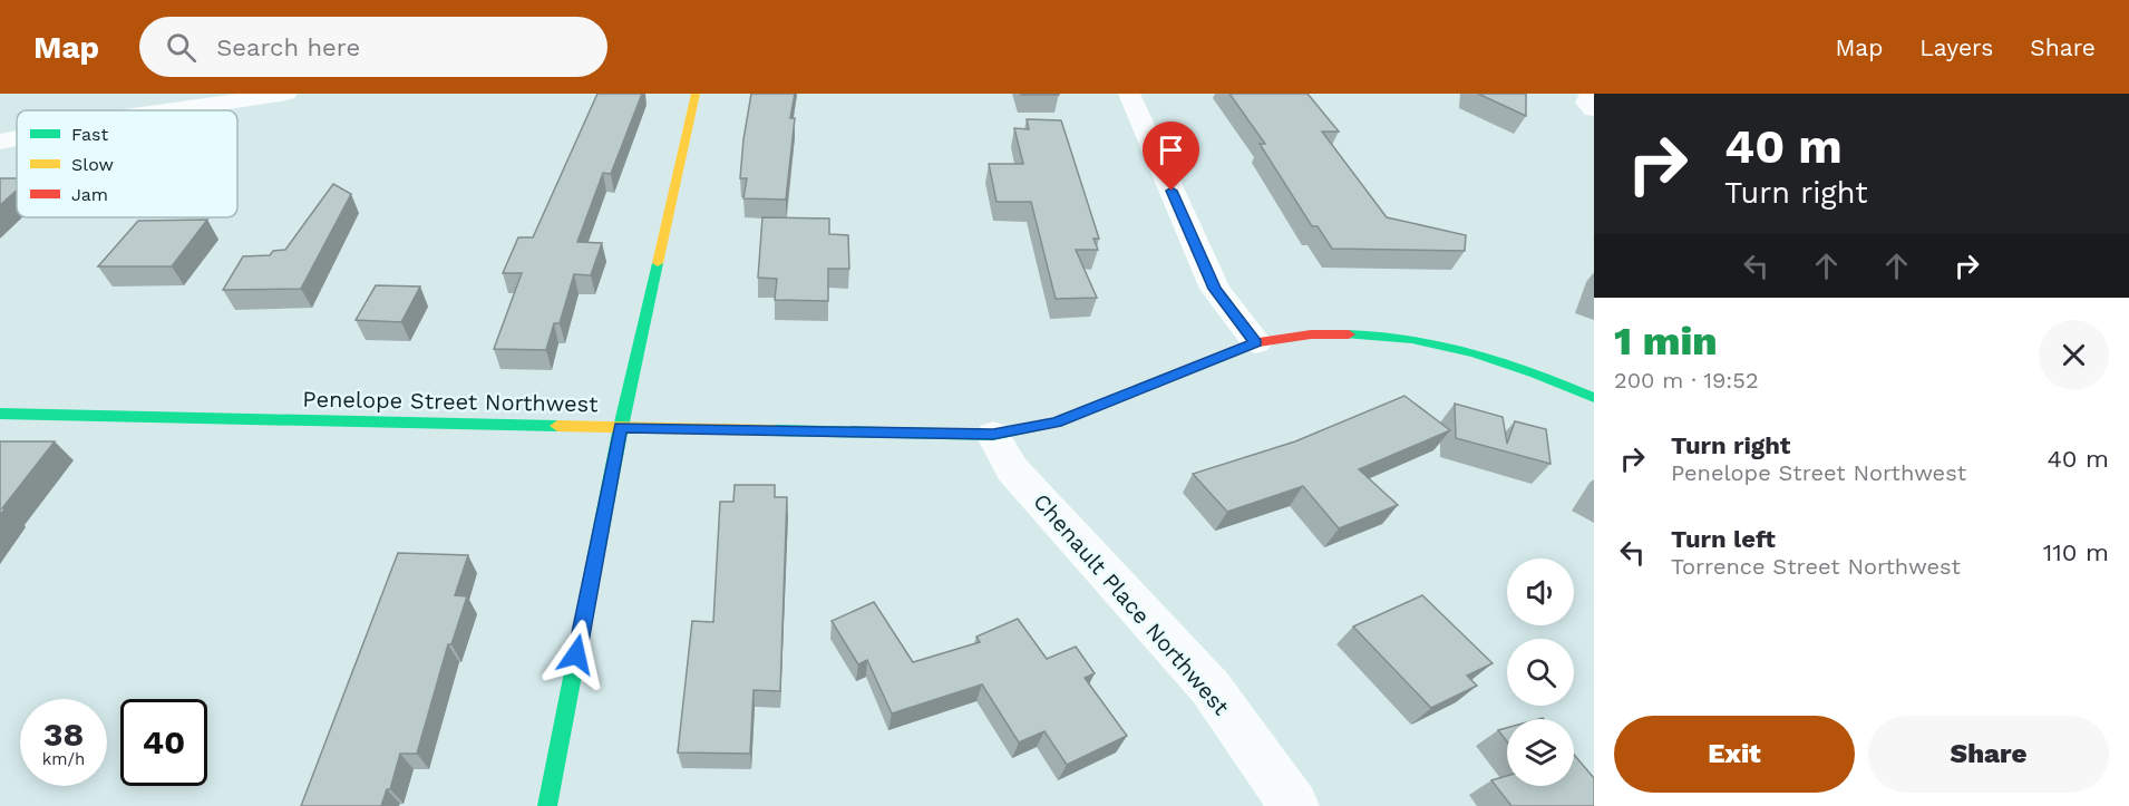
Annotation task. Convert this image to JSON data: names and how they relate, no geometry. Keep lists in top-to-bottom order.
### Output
{
  "streets": {
    "street": ["Penelope Street Northwest", "Chenault Place Northwest"]
  },
  "crossings": [
    ["Penelope Street Northwest", "Chenault Place Northwest"]
  ],
  "legend": ["Fast", "Slow", "Jam"],
  "page": {
    "header": "Map",
    "search": "Search here",
    "nav": ["Map", "Layers", "Share"],
    "turn": ["40 m", "Turn right"],
    "heading": ["1 min", "200 m · 19:52"],
    "list": [
      {
        "name": "Turn right",
        "note": "Penelope Street Northwest",
        "value": "40 m"
      },
      {
        "name": "Turn left",
        "note": "Torrence Street Northwest",
        "value": "110 m"
      }
    ],
    "speed": "38 km/h",
    "limit": "40",
    "buttons": ["Exit", "Share"]
  }
}
